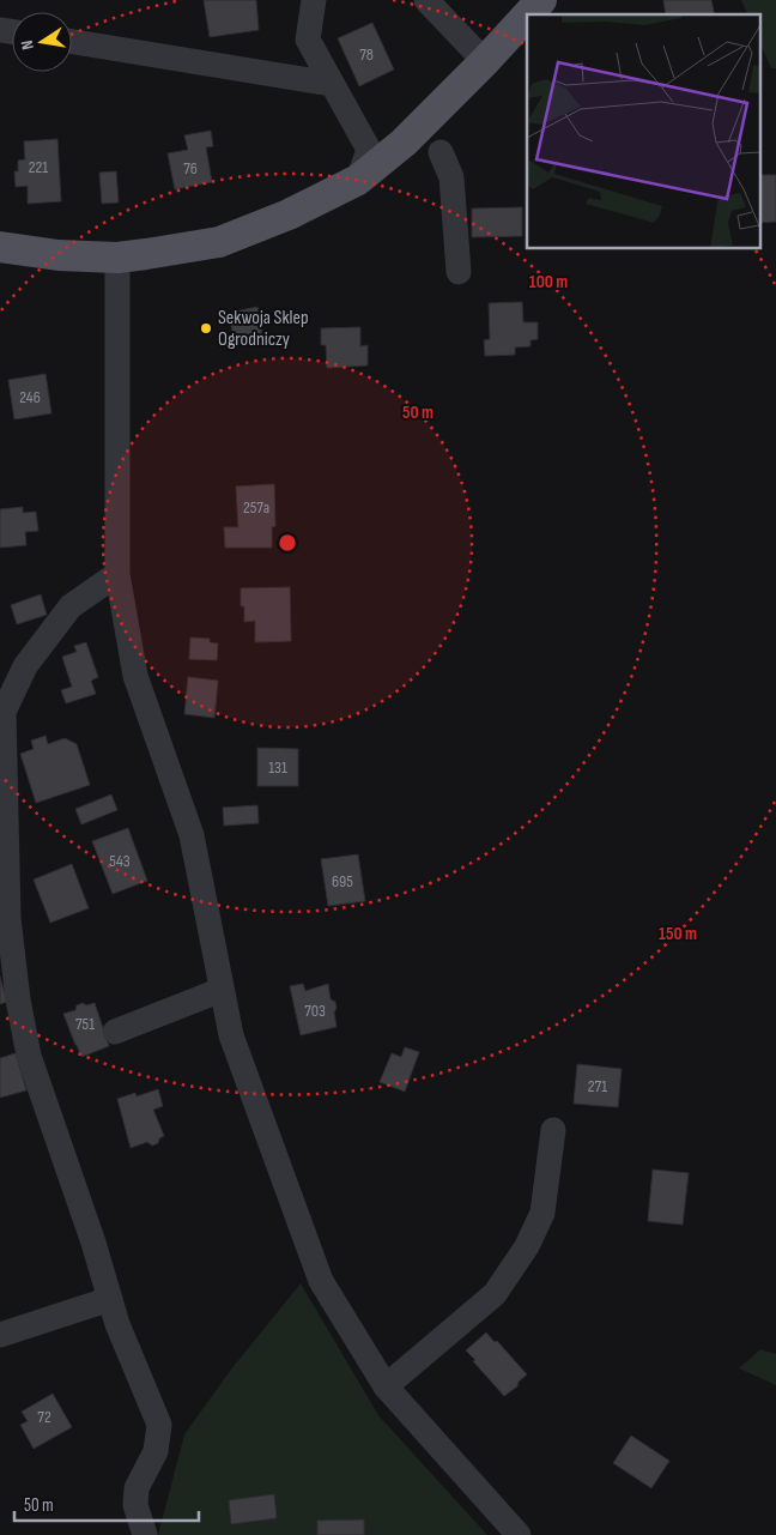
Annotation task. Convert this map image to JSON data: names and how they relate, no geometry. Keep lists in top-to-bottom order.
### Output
{
  "places": ["Sekwoja Sklep Ogrodniczy"],
  "house_numbers": [
    "78",
    "221",
    "76",
    "246",
    "257a",
    "131",
    "543",
    "695",
    "703",
    "751",
    "271",
    "72"
  ],
  "scale_bar": "50 m",
  "north": "left",
  "rings": ["100 m", "50 m", "150 m"]
}
